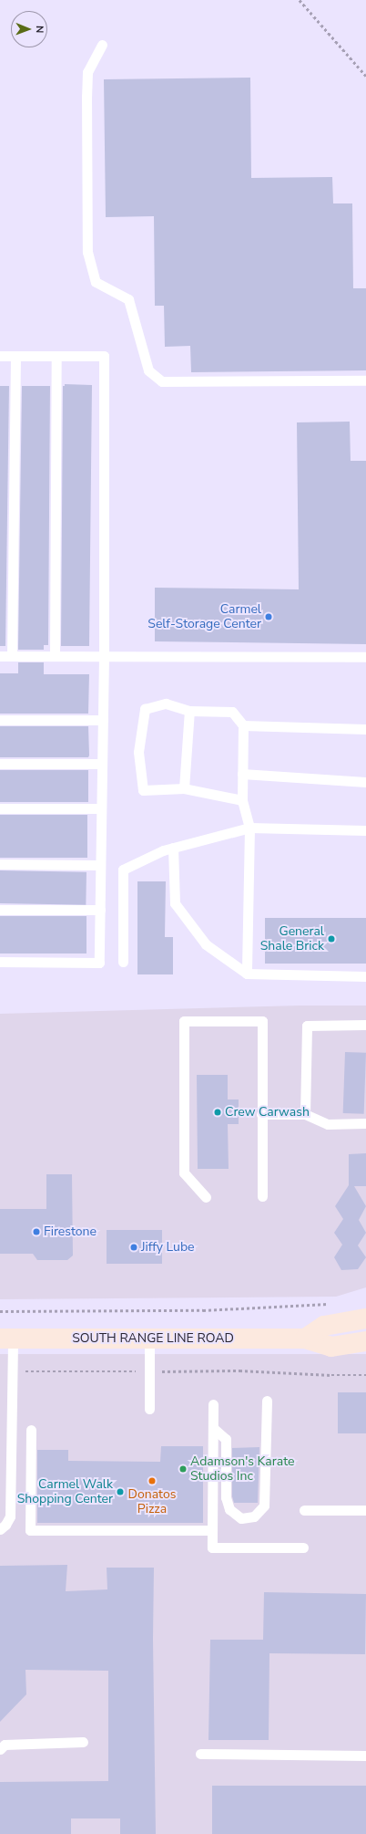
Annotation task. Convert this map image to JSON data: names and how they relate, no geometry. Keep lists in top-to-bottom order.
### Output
{
  "streets": {
    "main road": ["SOUTH RANGE LINE ROAD"]
  },
  "places": [
    "Carmel Self-Storage Center",
    "General Shale Brick",
    "Crew Carwash",
    "Firestone",
    "Jiffy Lube",
    "Adamson's Karate Studios Inc",
    "Donatos Pizza",
    "Carmel Walk Shopping Center"
  ],
  "north": "right"
}
